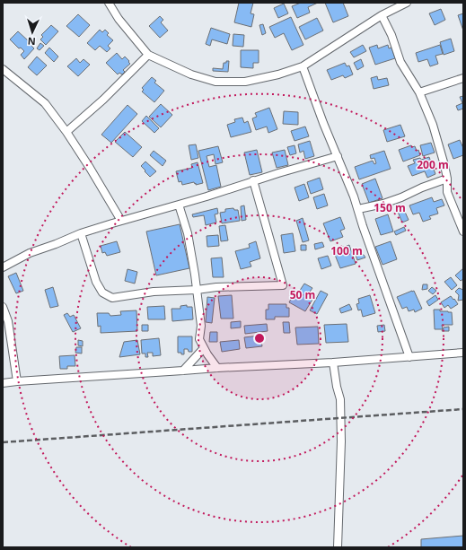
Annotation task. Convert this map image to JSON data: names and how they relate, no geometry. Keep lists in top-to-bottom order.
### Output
{
  "north": "bottom",
  "rings": [
    "200 m",
    "150 m",
    "100 m",
    "50 m"
  ]
}
